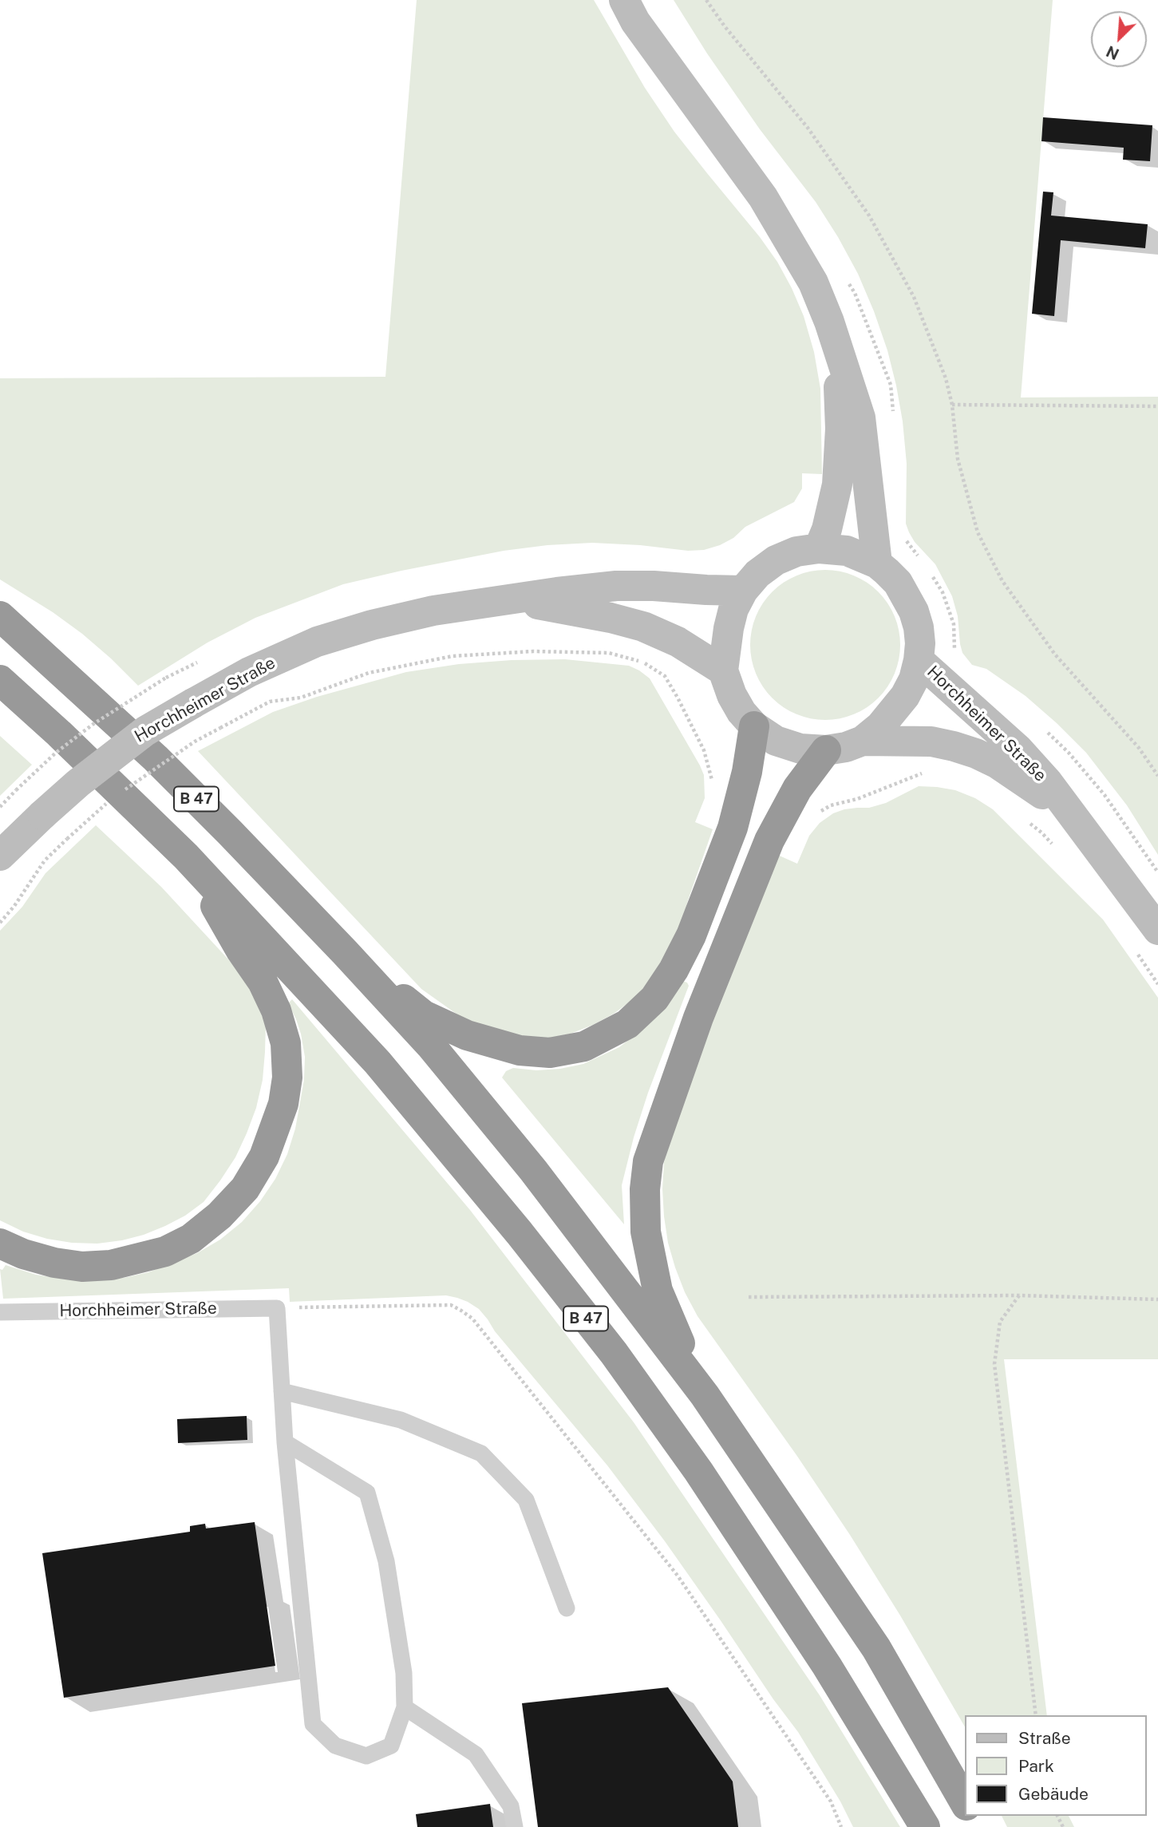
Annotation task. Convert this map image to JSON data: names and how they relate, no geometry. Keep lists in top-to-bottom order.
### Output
{
  "streets": {
    "highway": ["B 47"],
    "main road": ["Horchheimer Straße"]
  },
  "legend": ["Straße", "Park", "Gebäude"],
  "north": "bottom left"
}
